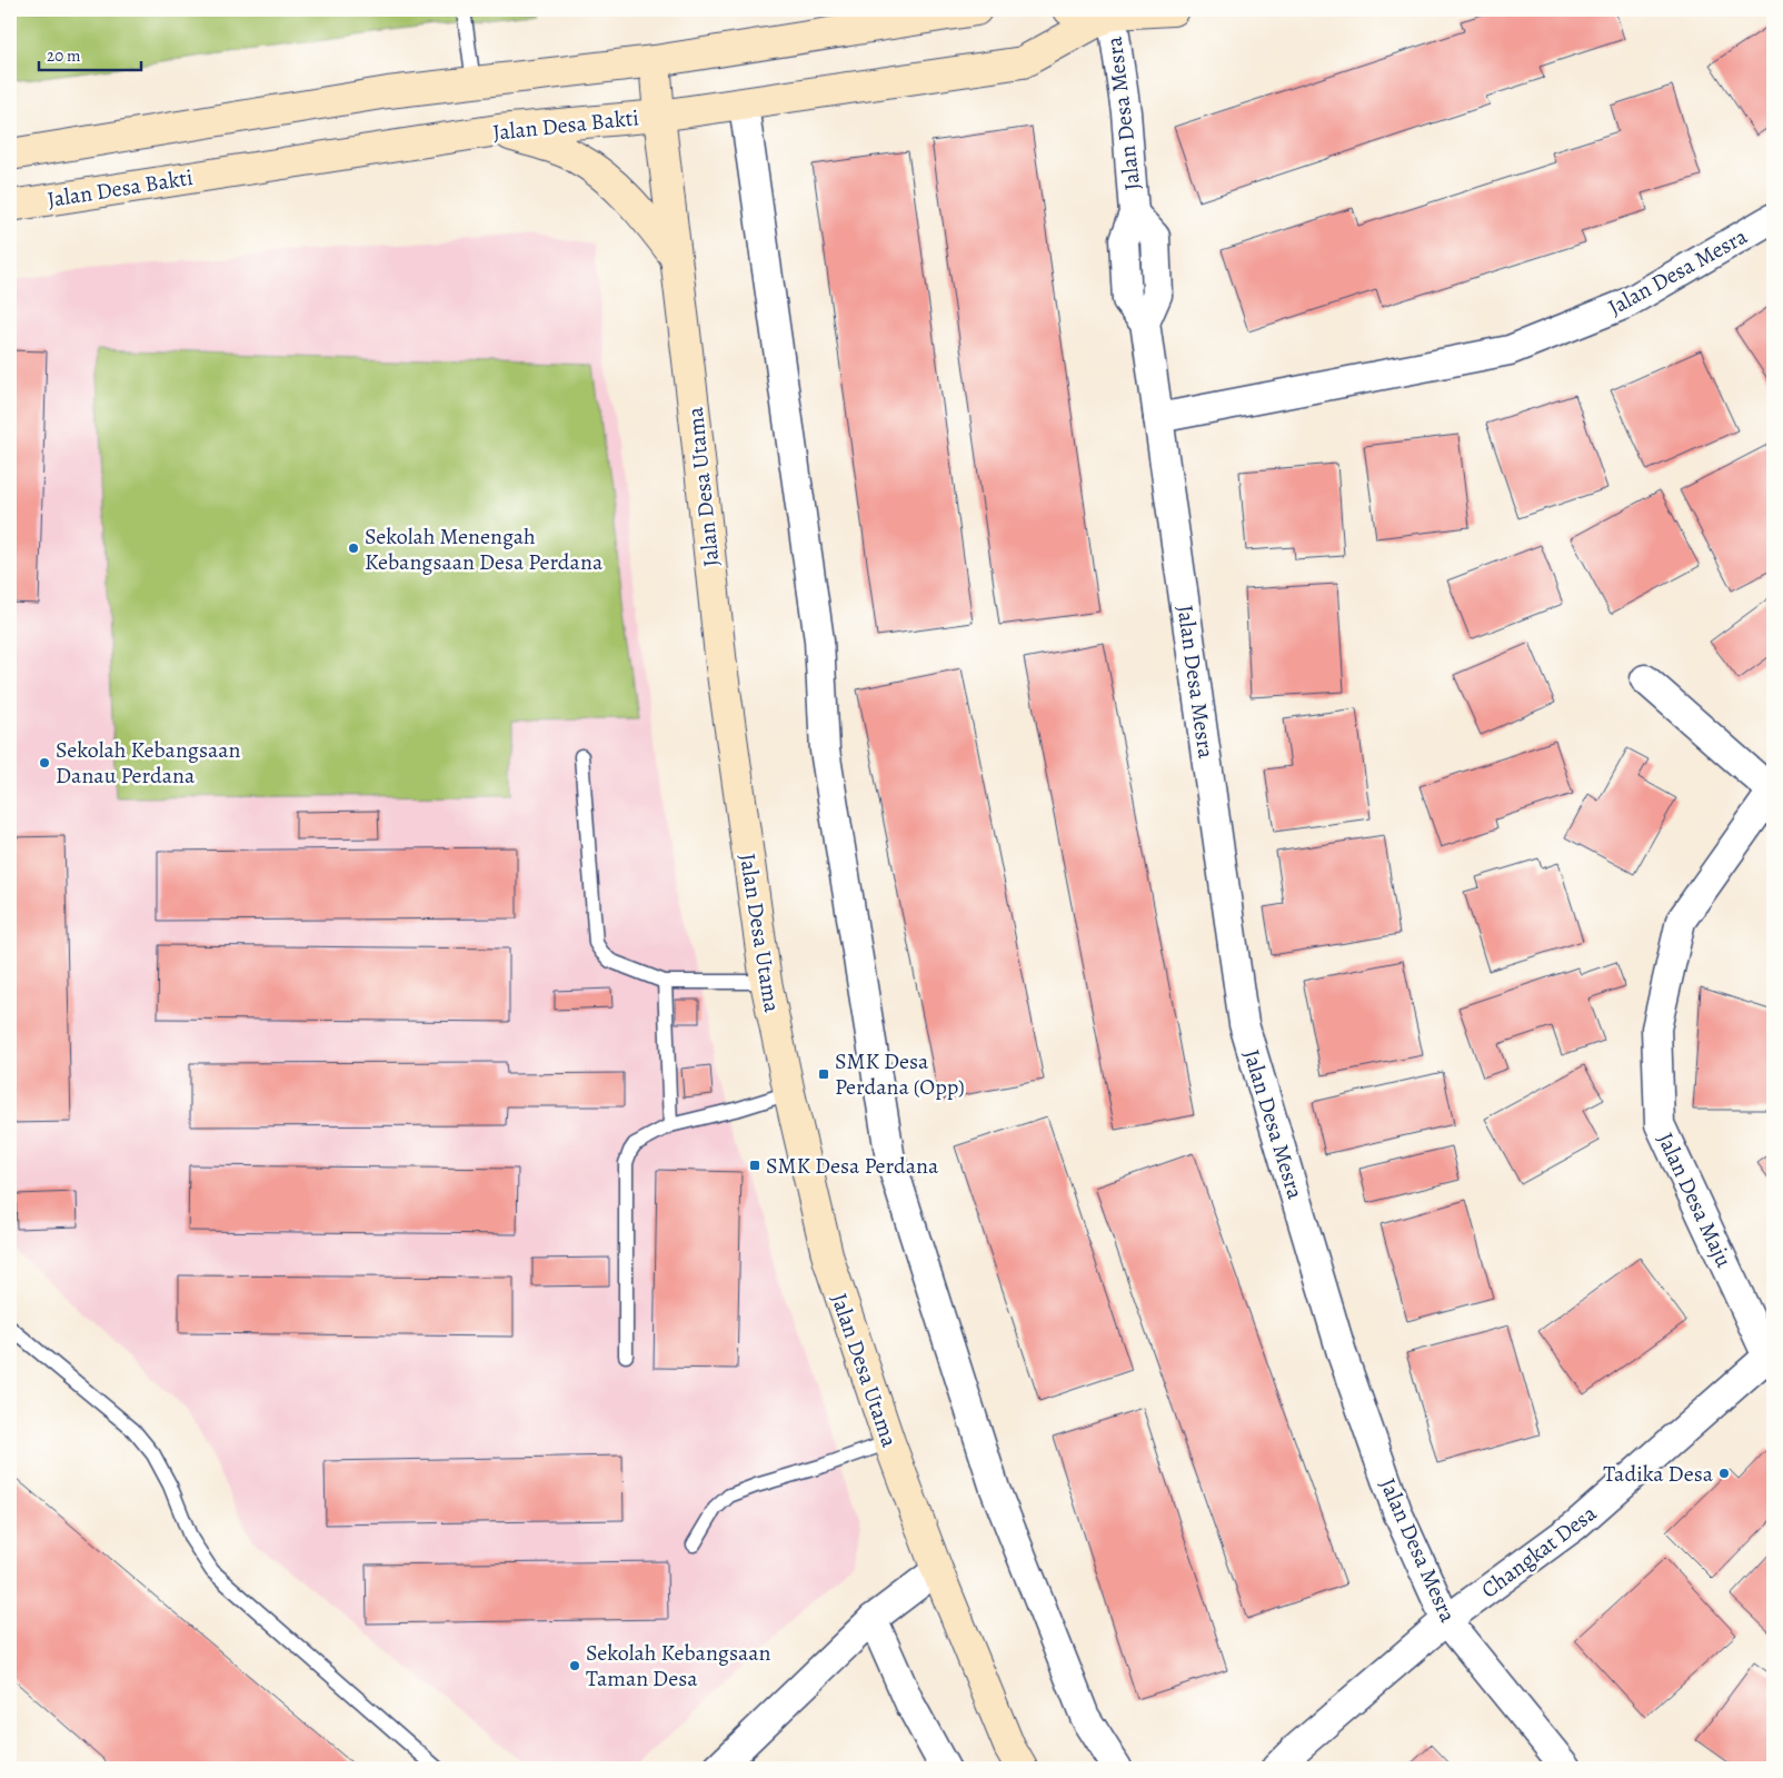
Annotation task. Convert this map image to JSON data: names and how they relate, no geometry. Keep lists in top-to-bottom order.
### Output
{
  "streets": {
    "street": [
      "Jalan Desa Mesra",
      "Jalan Desa Bakti",
      "Jalan Desa Utama",
      "Jalan Desa Maju",
      "Changkat Desa"
    ]
  },
  "crossings": [
    ["Jalan Desa Mesra", "Jalan Desa Bakti"],
    ["Jalan Desa Mesra", "Changkat Desa"],
    ["Jalan Desa Bakti", "Jalan Desa Utama"],
    ["Jalan Desa Maju", "Changkat Desa"]
  ],
  "places": {
    "other": [
      "Sekolah Menengah Kebangsaan Desa Perdana",
      "Sekolah Kebangsaan Danau Perdana",
      "Tadika Desa",
      "Sekolah Kebangsaan Taman Desa"
    ],
    "transit": ["SMK Desa Perdana (Opp)", "SMK Desa Perdana"]
  },
  "scale_bar": "20 m"
}
